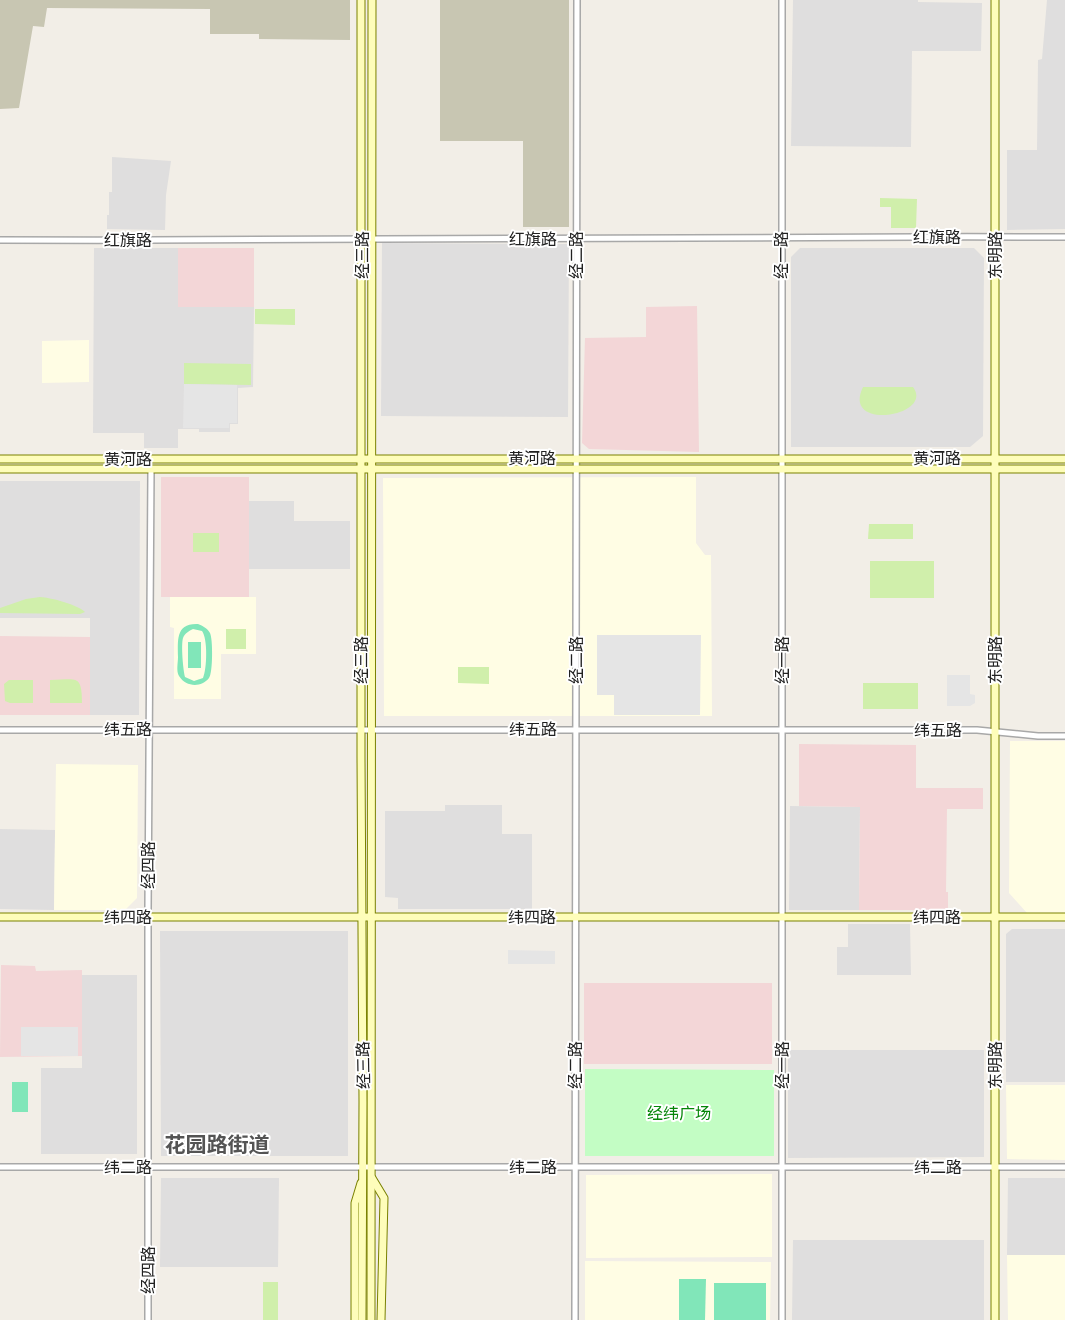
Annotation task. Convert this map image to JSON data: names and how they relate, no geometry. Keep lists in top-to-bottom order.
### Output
{
  "streets": {
    "main road": [
      "经三路",
      "东明路",
      "黄河路",
      "纬四路"
    ],
    "street": [
      "红旗路",
      "经二路",
      "经一路",
      "纬五路",
      "经四路",
      "纬二路"
    ]
  },
  "crossings": [
    ["红旗路", "经三路"],
    ["红旗路", "经二路"],
    ["红旗路", "经一路"],
    ["红旗路", "东明路"],
    ["经三路", "黄河路"],
    ["经三路", "纬五路"],
    ["经三路", "纬四路"],
    ["经三路", "纬二路"],
    ["经二路", "黄河路"],
    ["经二路", "纬五路"],
    ["经二路", "纬四路"],
    ["经二路", "纬二路"],
    ["经一路", "黄河路"],
    ["经一路", "纬五路"],
    ["经一路", "纬四路"],
    ["经一路", "纬二路"],
    ["东明路", "黄河路"],
    ["东明路", "纬五路"],
    ["东明路", "纬四路"],
    ["东明路", "纬二路"],
    ["黄河路", "经四路"],
    ["纬五路", "经四路"],
    ["经四路", "纬四路"],
    ["经四路", "纬二路"]
  ],
  "districts": ["花园路街道"],
  "parks": ["经纬广场"]
}
